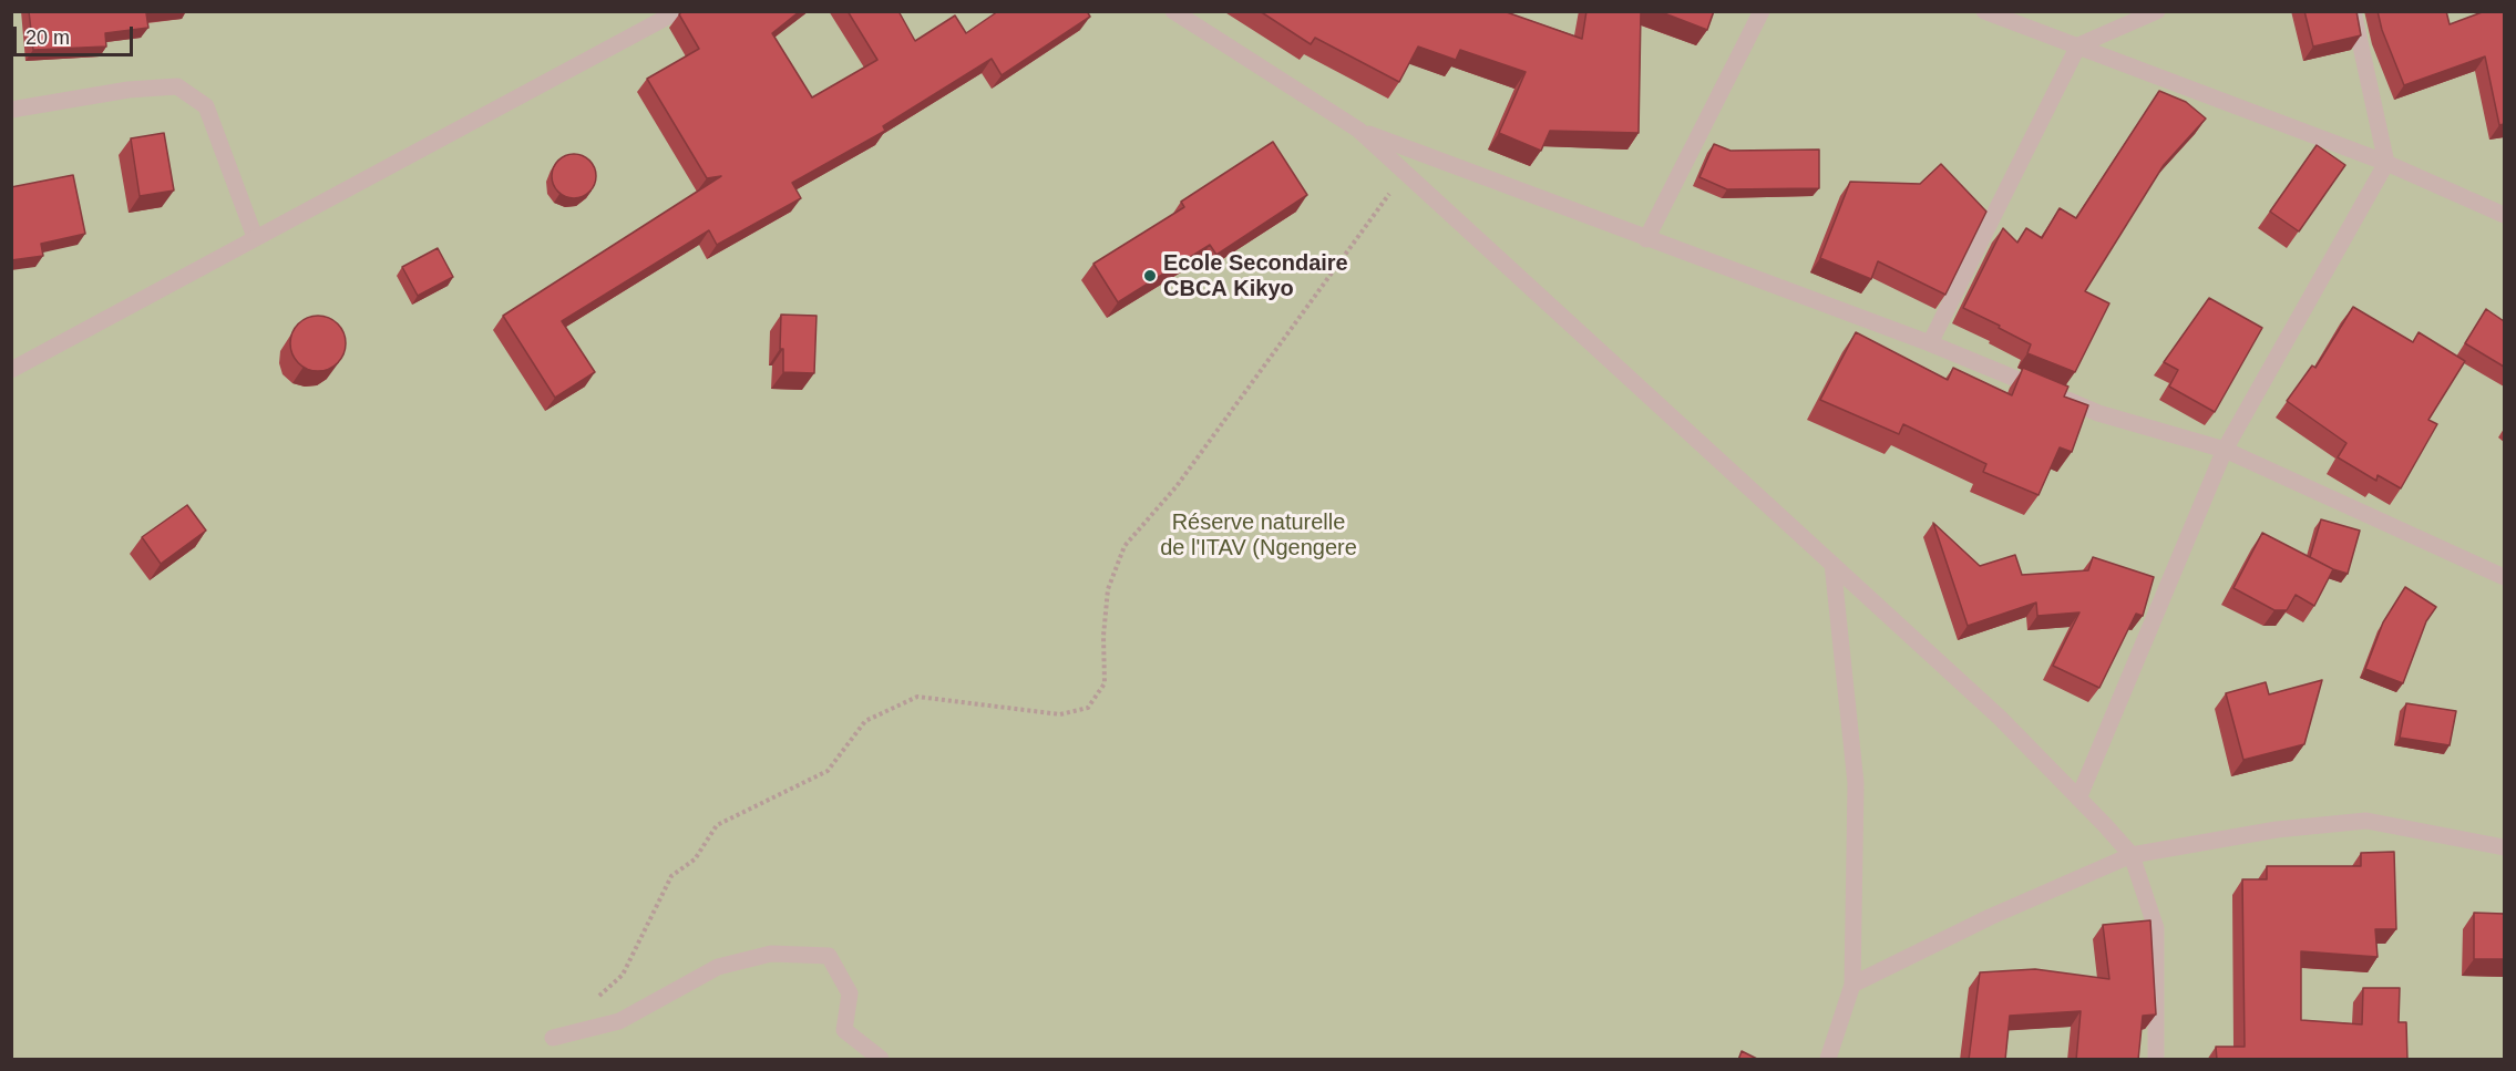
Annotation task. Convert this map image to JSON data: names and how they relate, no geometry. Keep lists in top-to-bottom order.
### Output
{
  "parks": ["Réserve naturelle de l'ITAV (Ngengere"],
  "places": ["Ecole Secondaire CBCA Kikyo"],
  "scale_bar": "20 m"
}
